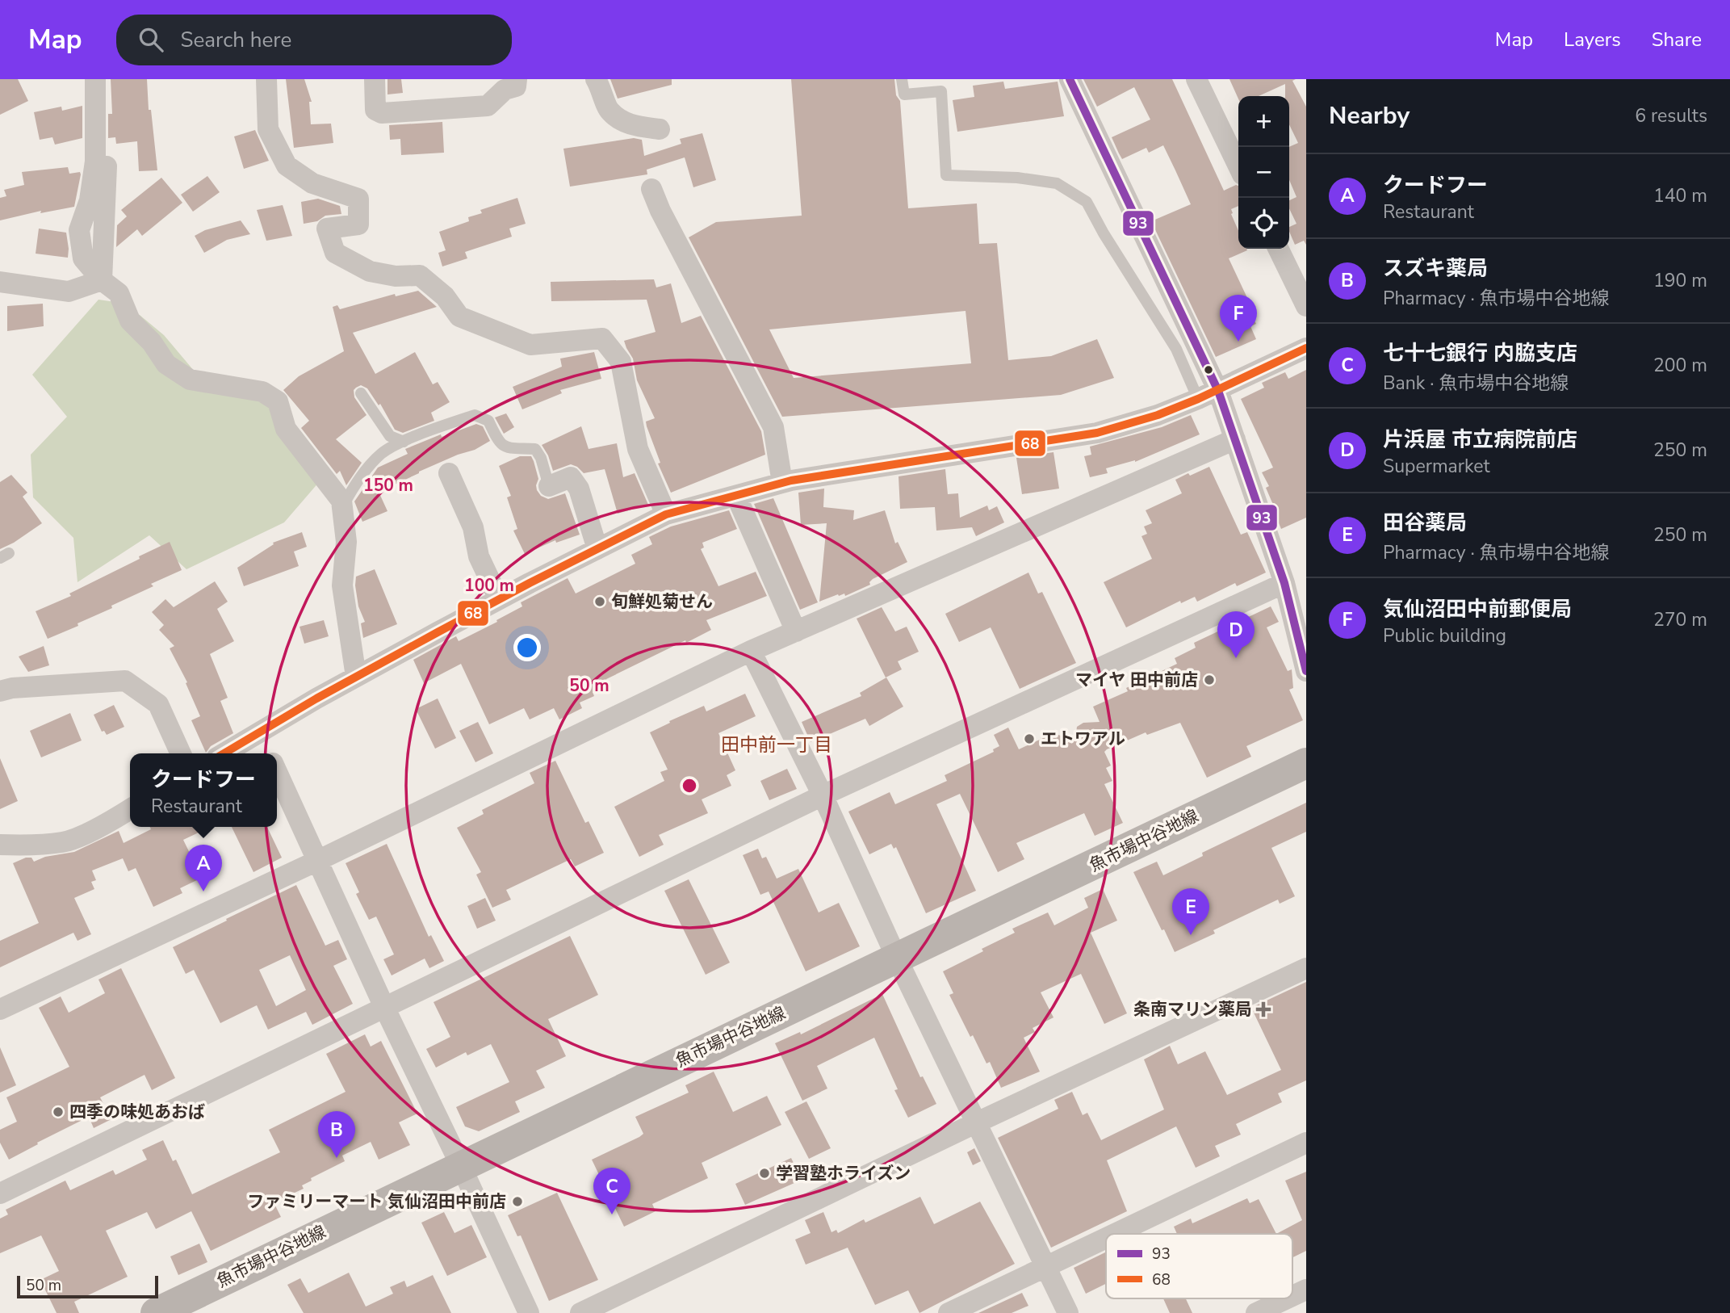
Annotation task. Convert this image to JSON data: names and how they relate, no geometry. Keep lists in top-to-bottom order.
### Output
{
  "streets": {
    "street": ["魚市場中谷地線"]
  },
  "districts": ["田中前一丁目"],
  "places": {
    "other": [
      "旬鮮処菊せん",
      "マイヤ 田中前店",
      "エトワアル",
      "四季の味処あおば",
      "学習塾ホライズン",
      "ファミリーマート 気仙沼田中前店"
    ],
    "health": ["条南マリン薬局"]
  },
  "lines": ["transit line 93", "transit line 68"],
  "legend": ["93", "68"],
  "scale_bar": "50 m",
  "page": {
    "header": "Map",
    "search": "Search here",
    "nav": ["Map", "Layers", "Share"],
    "heading": ["Nearby", "6 results"],
    "map_buttons": ["+", "−"],
    "list": [
      {
        "mark": "A",
        "name": "クードフー",
        "note": "Restaurant",
        "value": "140 m"
      },
      {
        "mark": "B",
        "name": "スズキ薬局",
        "note": "Pharmacy · 魚市場中谷地線",
        "value": "190 m"
      },
      {
        "mark": "C",
        "name": "七十七銀行 内脇支店",
        "note": "Bank · 魚市場中谷地線",
        "value": "200 m"
      },
      {
        "mark": "D",
        "name": "片浜屋 市立病院前店",
        "note": "Supermarket",
        "value": "250 m"
      },
      {
        "mark": "E",
        "name": "田谷薬局",
        "note": "Pharmacy · 魚市場中谷地線",
        "value": "250 m"
      },
      {
        "mark": "F",
        "name": "気仙沼田中前郵便局",
        "note": "Public building",
        "value": "270 m"
      }
    ],
    "pins": [
      "F",
      "D",
      "A",
      "E",
      "B",
      "C"
    ],
    "popup": ["クードフー", "Restaurant"],
    "scale": "50 m"
  },
  "rings": ["150 m", "100 m", "50 m"]
}
